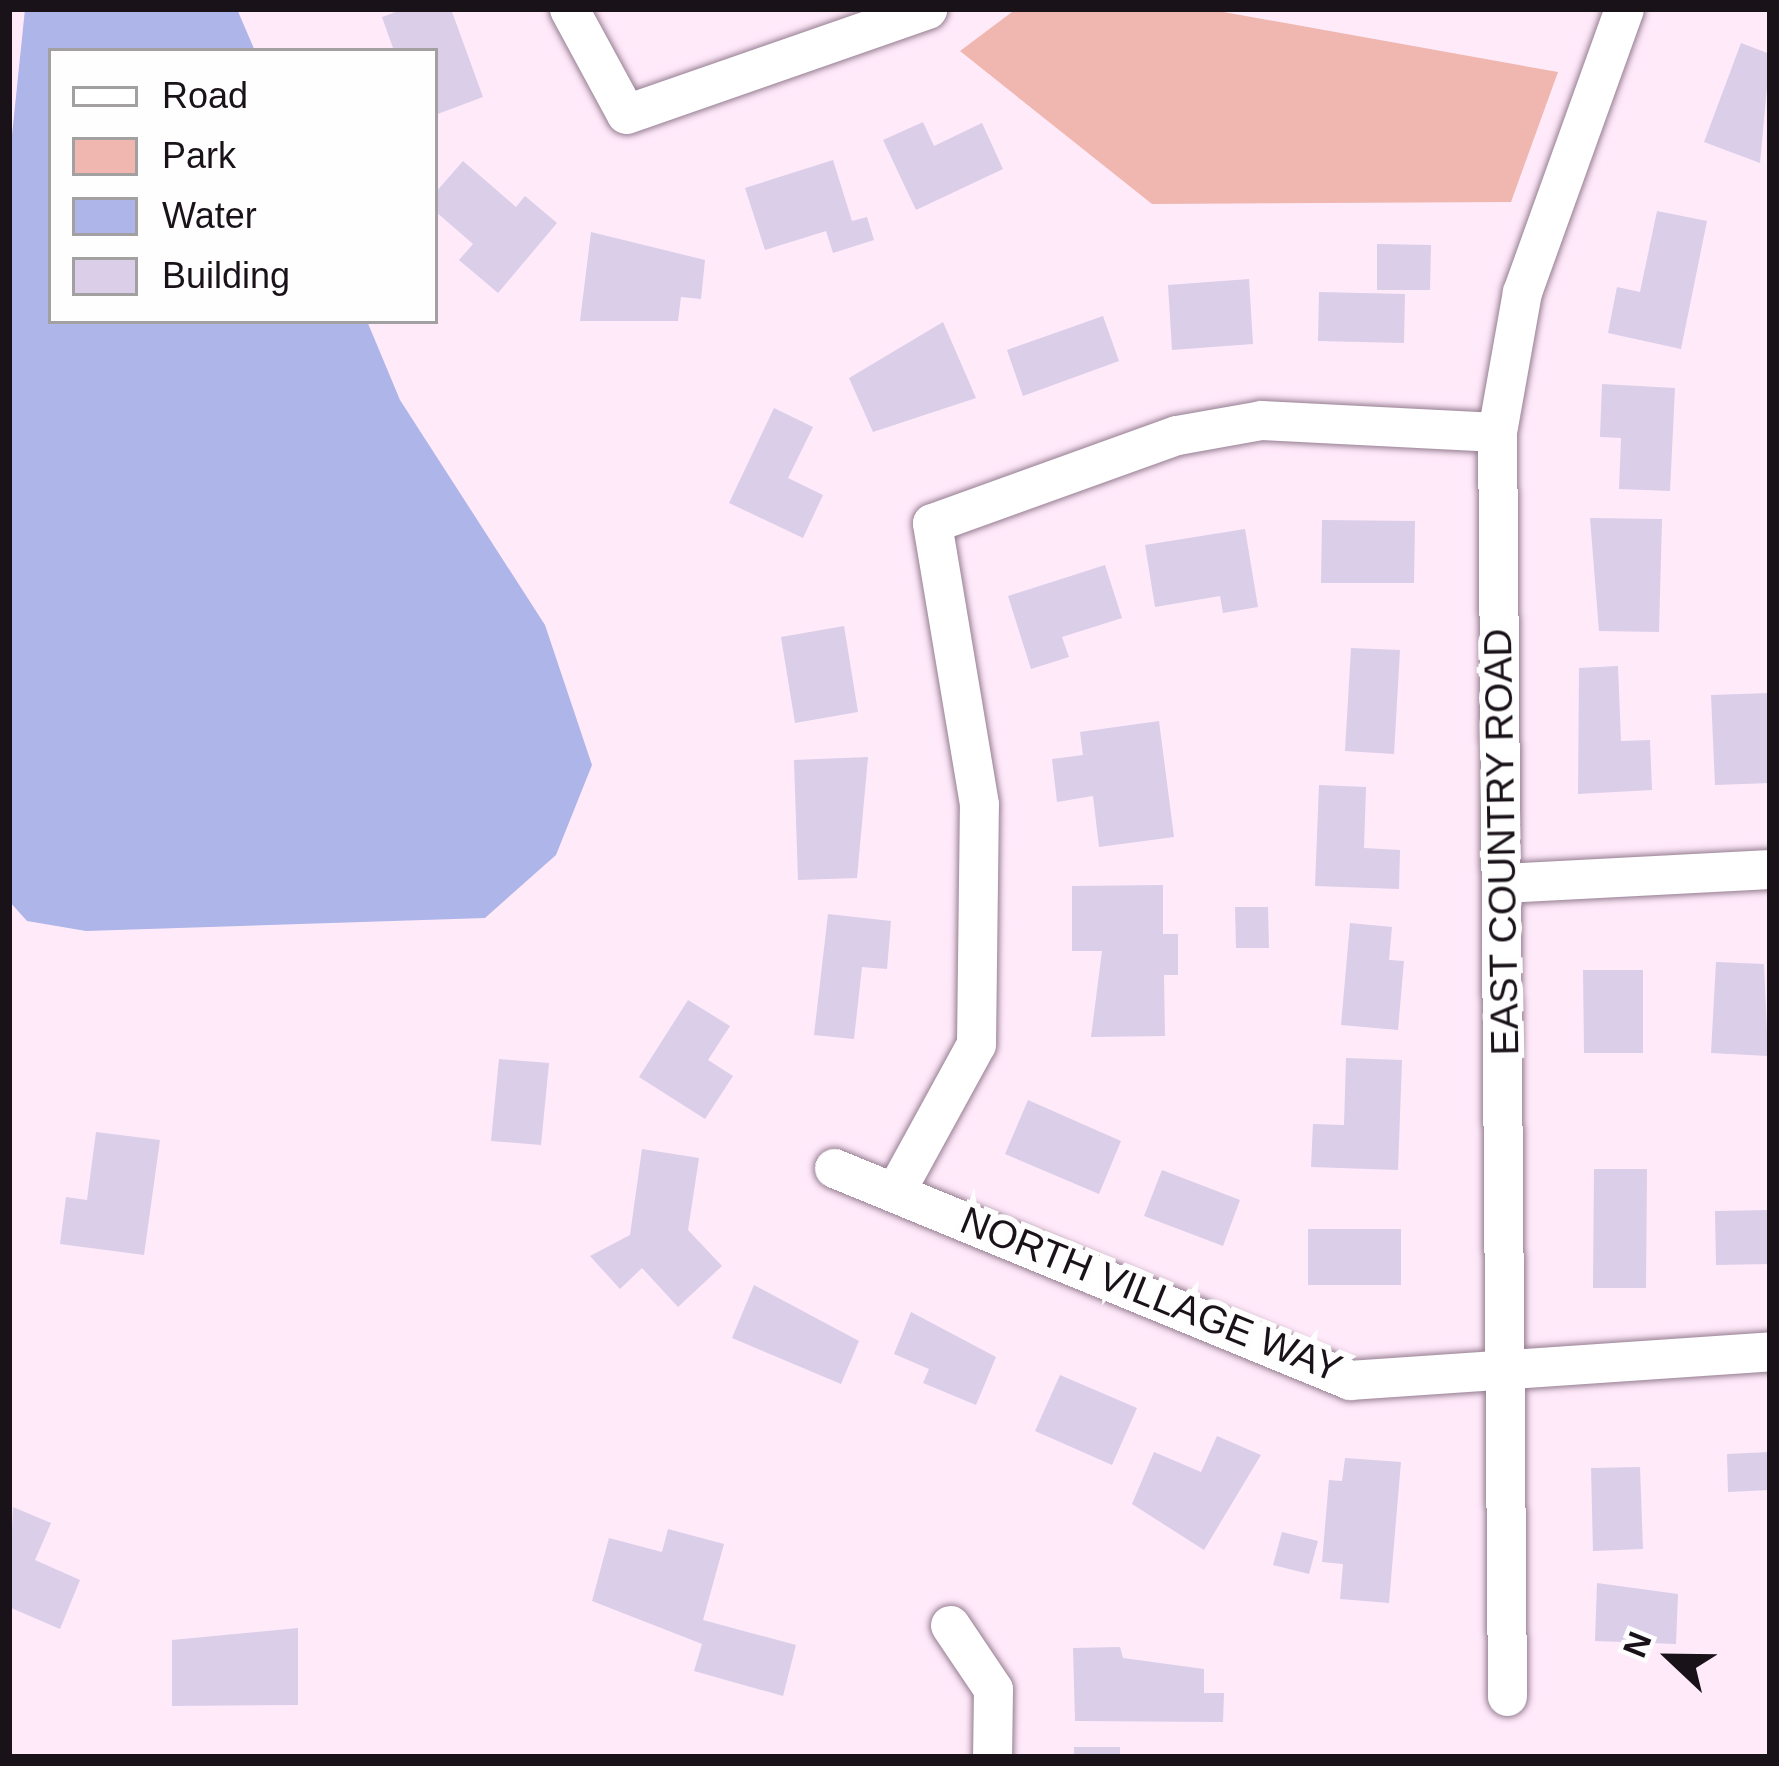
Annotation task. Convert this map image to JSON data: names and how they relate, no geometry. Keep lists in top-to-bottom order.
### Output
{
  "streets": {
    "street": ["EAST COUNTRY ROAD", "NORTH VILLAGE WAY"]
  },
  "crossings": [
    ["EAST COUNTRY ROAD", "NORTH VILLAGE WAY"]
  ],
  "legend": [
    "Road",
    "Park",
    "Water",
    "Building"
  ],
  "north": "left"
}
